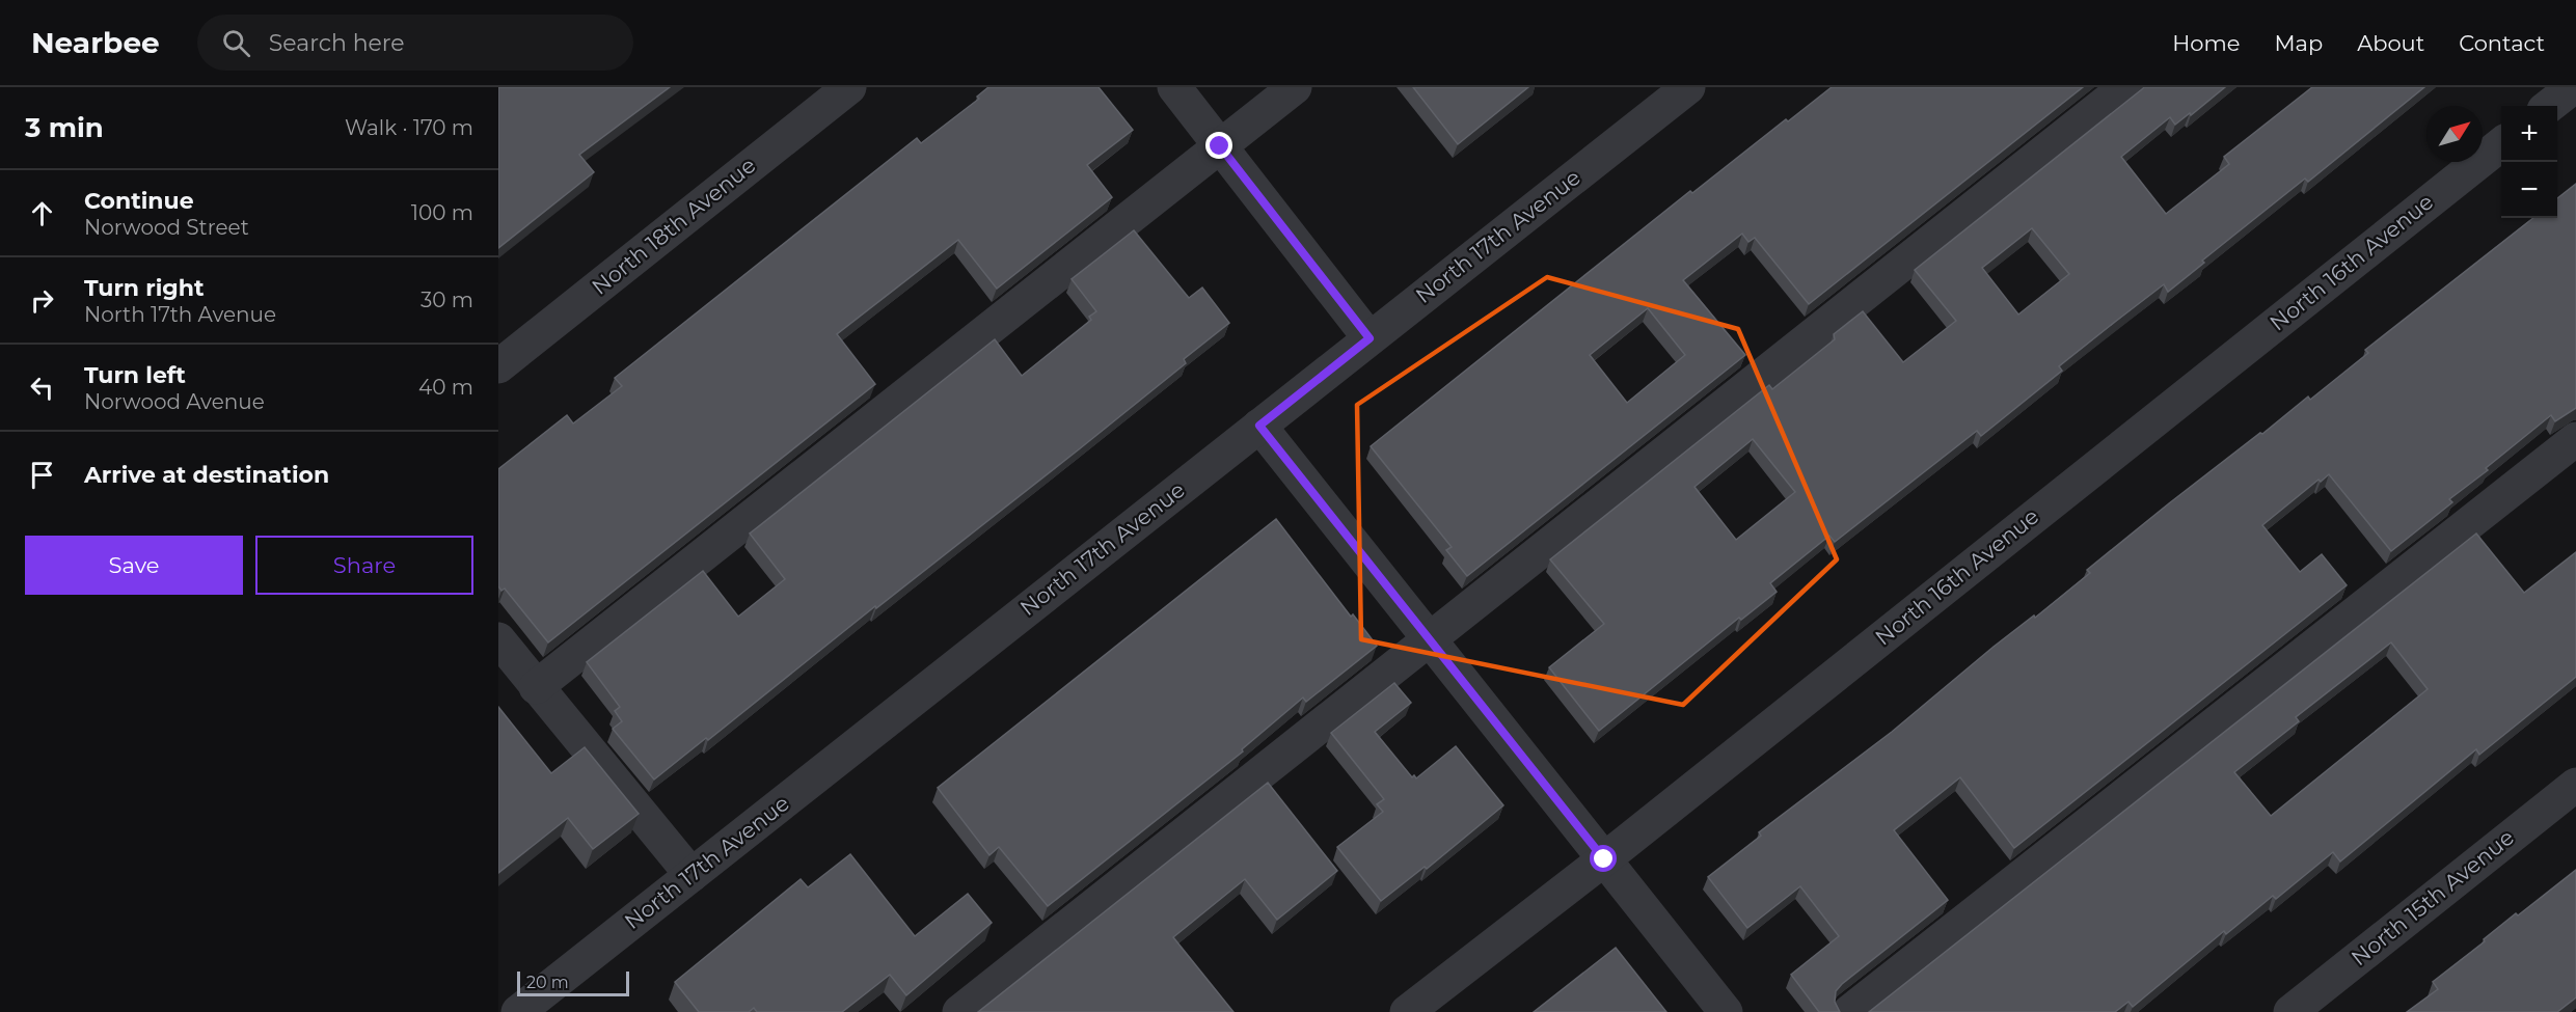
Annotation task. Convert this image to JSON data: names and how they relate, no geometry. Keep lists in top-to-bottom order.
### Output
{
  "streets": {
    "street": [
      "North 18th Avenue",
      "North 17th Avenue",
      "North 16th Avenue",
      "North 15th Avenue"
    ]
  },
  "scale_bar": "20 m",
  "north": "top right",
  "page": {
    "header": "Nearbee",
    "search": "Search here",
    "nav": [
      "Home",
      "Map",
      "About",
      "Contact"
    ],
    "heading": ["3 min", "Walk · 170 m"],
    "map_buttons": ["+", "−"],
    "list": [
      ["Continue", "Norwood Street", "100 m"],
      ["Turn right", "North 17th Avenue", "30 m"],
      ["Turn left", "Norwood Avenue", "40 m"],
      "Arrive at destination"
    ],
    "buttons": ["Save", "Share"],
    "scale": "20 m"
  }
}
